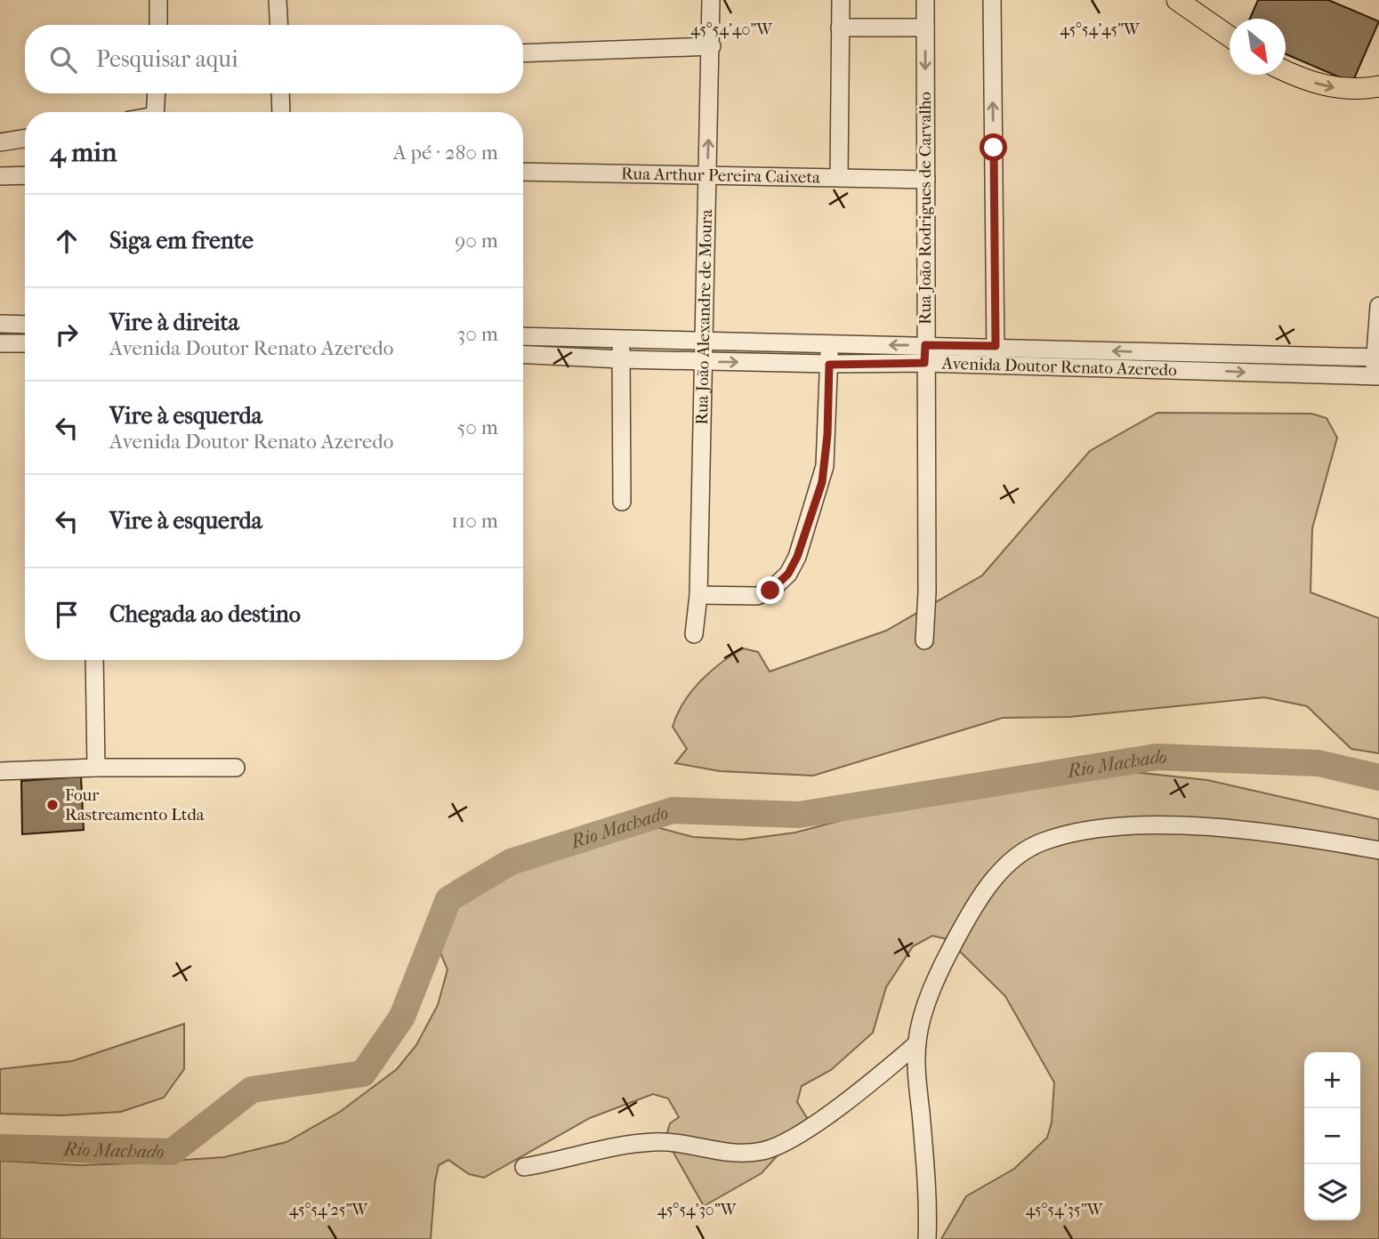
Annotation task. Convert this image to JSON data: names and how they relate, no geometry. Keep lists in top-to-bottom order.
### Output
{
  "streets": {
    "street": [
      "Rua Arthur Pereira Caixeta",
      "Rua João Rodrigues de Carvalho",
      "Rua João Alexandre de Moura",
      "Avenida Doutor Renato Azeredo"
    ]
  },
  "crossings": [
    ["Rua Arthur Pereira Caixeta", "Rua João Rodrigues de Carvalho"],
    ["Rua Arthur Pereira Caixeta", "Rua João Alexandre de Moura"],
    ["Rua João Rodrigues de Carvalho", "Avenida Doutor Renato Azeredo"],
    ["Rua João Alexandre de Moura", "Avenida Doutor Renato Azeredo"]
  ],
  "water": ["Rio Machado"],
  "places": ["Four Rastreamento Ltda"],
  "north": "bottom right",
  "page": {
    "search": "Pesquisar aqui",
    "heading": ["4 min", "A pé · 280 m"],
    "list": [
      ["Siga em frente", "90 m"],
      ["Vire à direita", "Avenida Doutor Renato Azeredo", "30 m"],
      ["Vire à esquerda", "Avenida Doutor Renato Azeredo", "50 m"],
      ["Vire à esquerda", "110 m"],
      "Chegada ao destino"
    ],
    "map_buttons": ["+", "−"]
  },
  "coordinates": [
    "45°54'40\"W",
    "45°54'45\"W",
    "45°54'25\"W",
    "45°54'30\"W",
    "45°54'35\"W"
  ]
}
